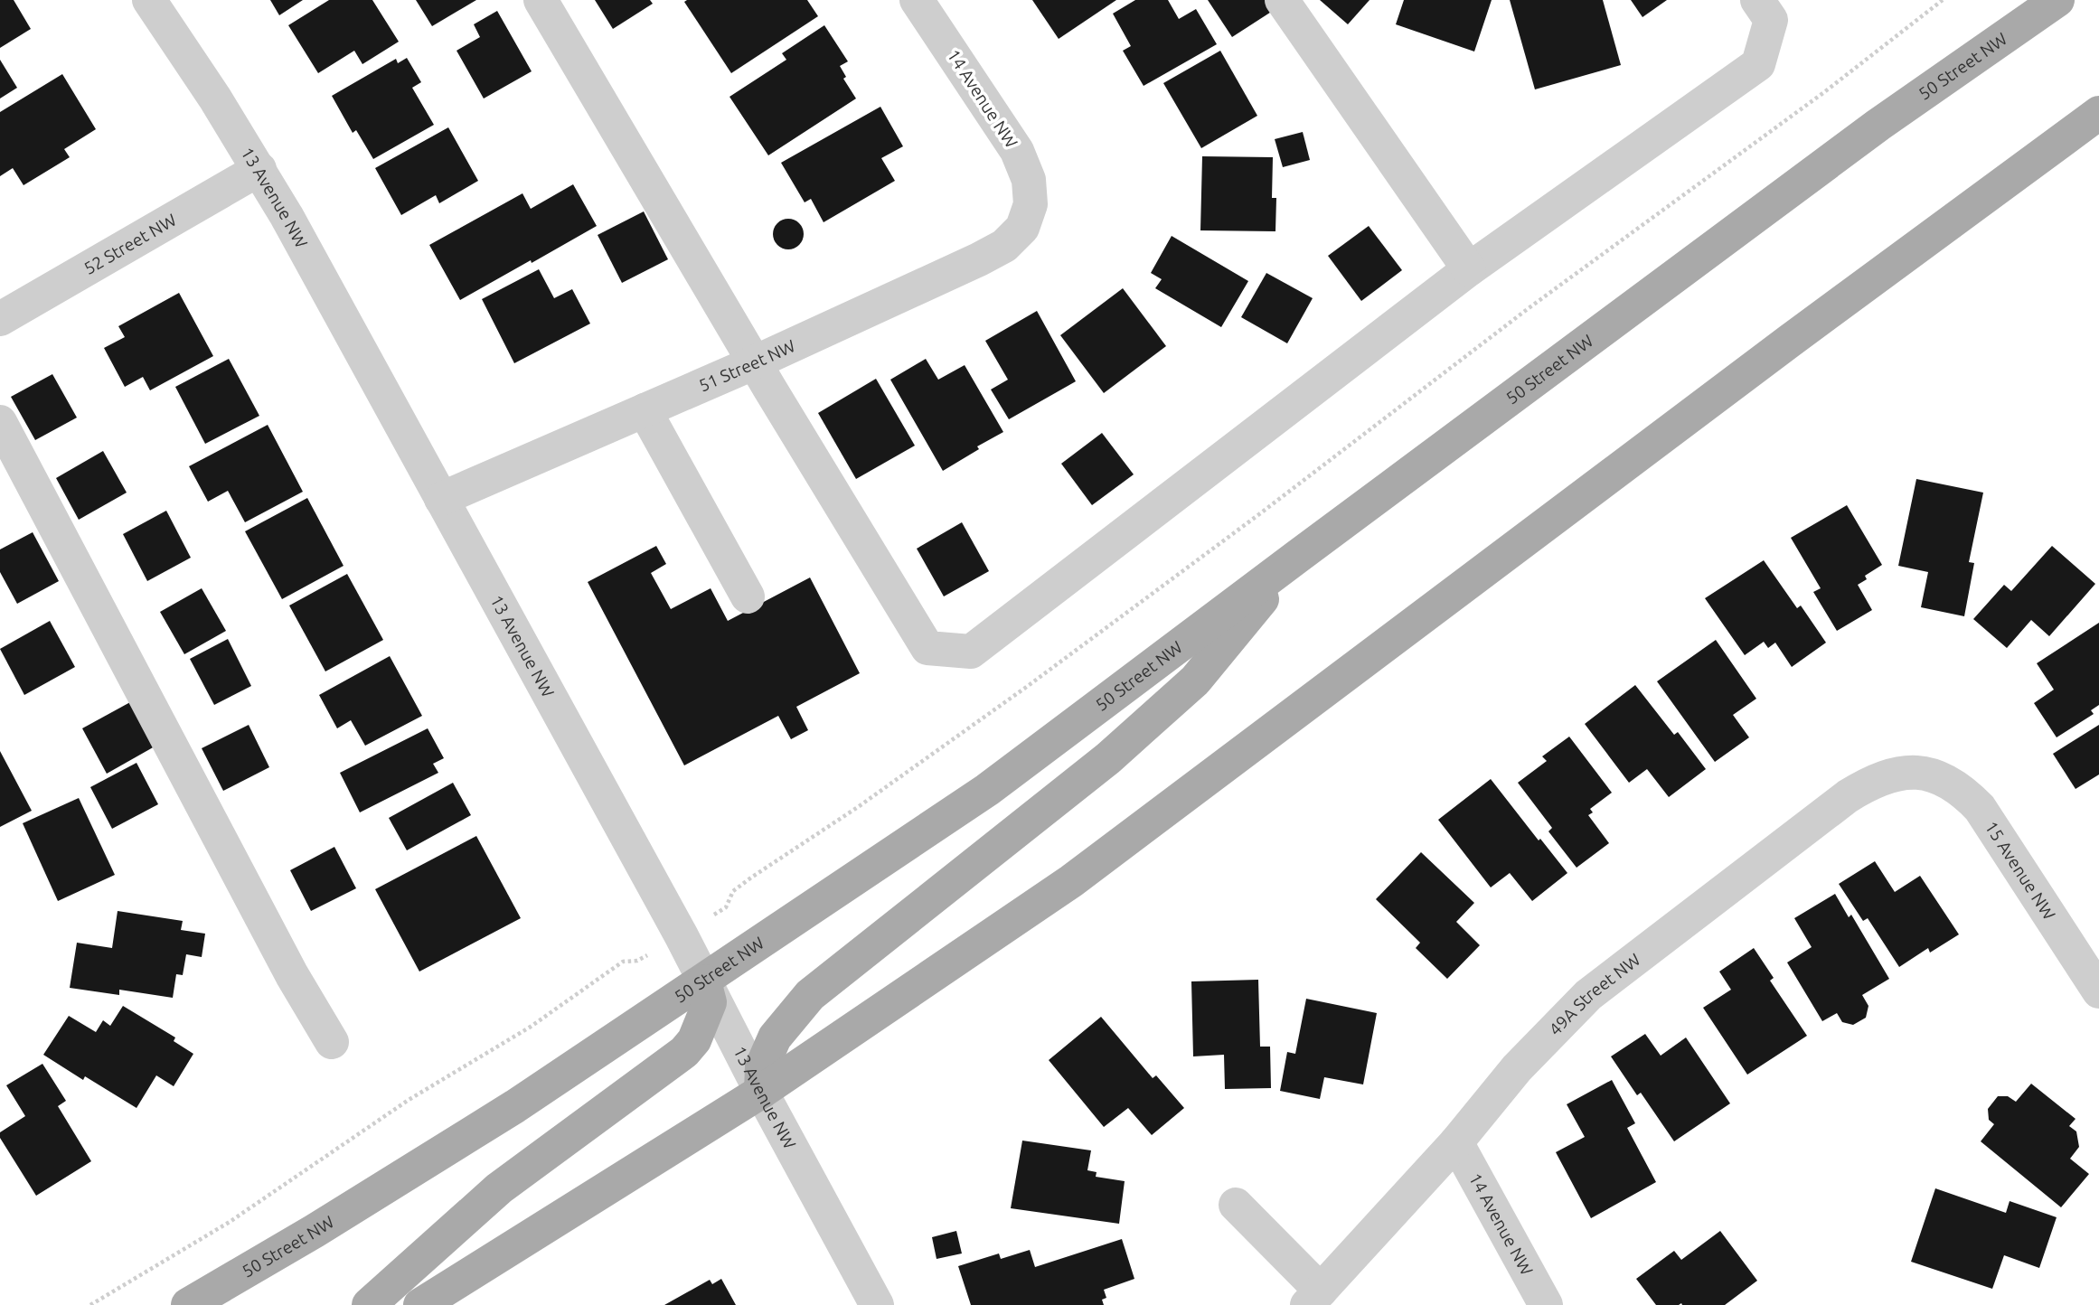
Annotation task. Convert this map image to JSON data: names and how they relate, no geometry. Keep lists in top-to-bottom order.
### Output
{
  "streets": {
    "main road": ["50 Street NW"],
    "street": [
      "14 Avenue NW",
      "13 Avenue NW",
      "52 Street NW",
      "51 Street NW",
      "15 Avenue NW",
      "49A Street NW"
    ]
  },
  "crossings": [
    ["50 Street NW", "13 Avenue NW"],
    ["14 Avenue NW", "51 Street NW"],
    ["14 Avenue NW", "49A Street NW"],
    ["13 Avenue NW", "52 Street NW"],
    ["13 Avenue NW", "51 Street NW"],
    ["15 Avenue NW", "49A Street NW"]
  ]
}
